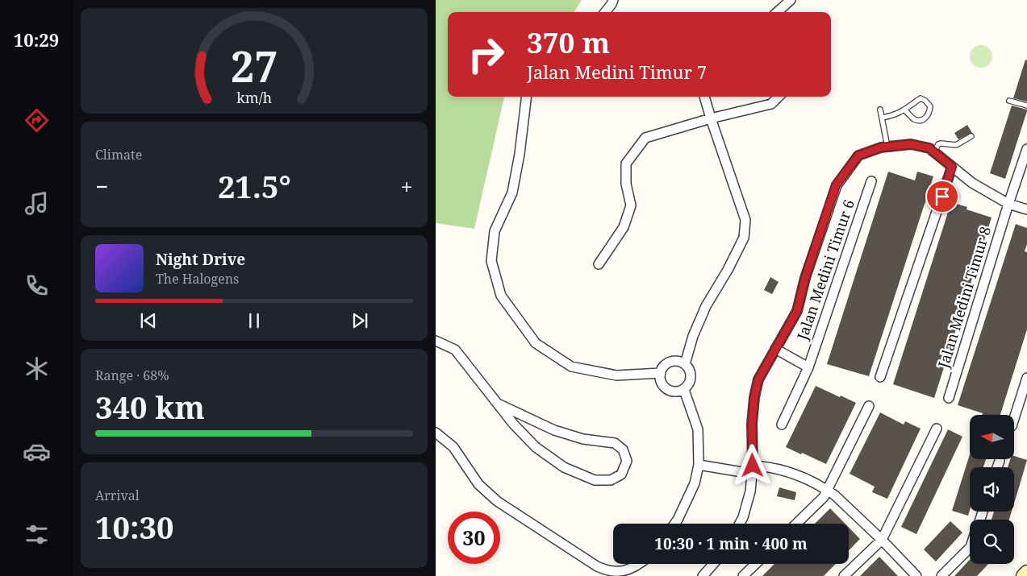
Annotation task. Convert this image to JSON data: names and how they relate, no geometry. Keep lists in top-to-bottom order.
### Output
{
  "streets": {
    "street": ["Jalan Medini Timur 6", "Jalan Medini Timur 8"]
  },
  "north": "left",
  "page": {
    "tabs": "10:29",
    "turn": ["370 m", "Jalan Medini Timur 7"],
    "tile": [
      "Climate",
      ["Range · 68%", "340 km"],
      ["Arrival", "10:30"]
    ],
    "heat": ["−", "21.5°", "+"],
    "song": ["Night Drive", "The Halogens"],
    "limit": "30",
    "trip": "10:30 · 1 min · 400 m",
    "gauge": ["27", "km/h"]
  }
}
